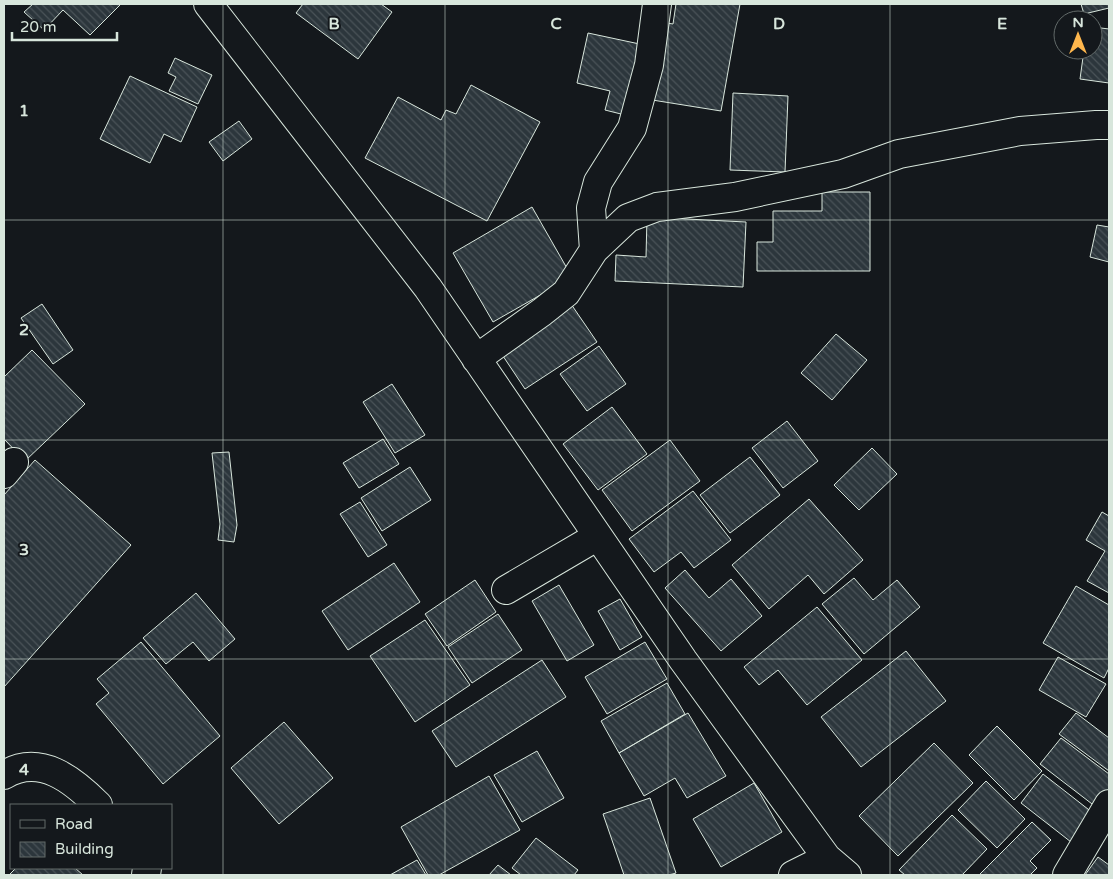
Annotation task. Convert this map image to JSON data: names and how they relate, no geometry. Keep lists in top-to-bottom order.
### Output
{
  "legend": ["Road", "Building"],
  "scale_bar": "20 m",
  "north": "top",
  "grid": {
    "columns": [
      "B",
      "C",
      "D",
      "E"
    ],
    "rows": [
      "1",
      "2",
      "3",
      "4"
    ]
  }
}
